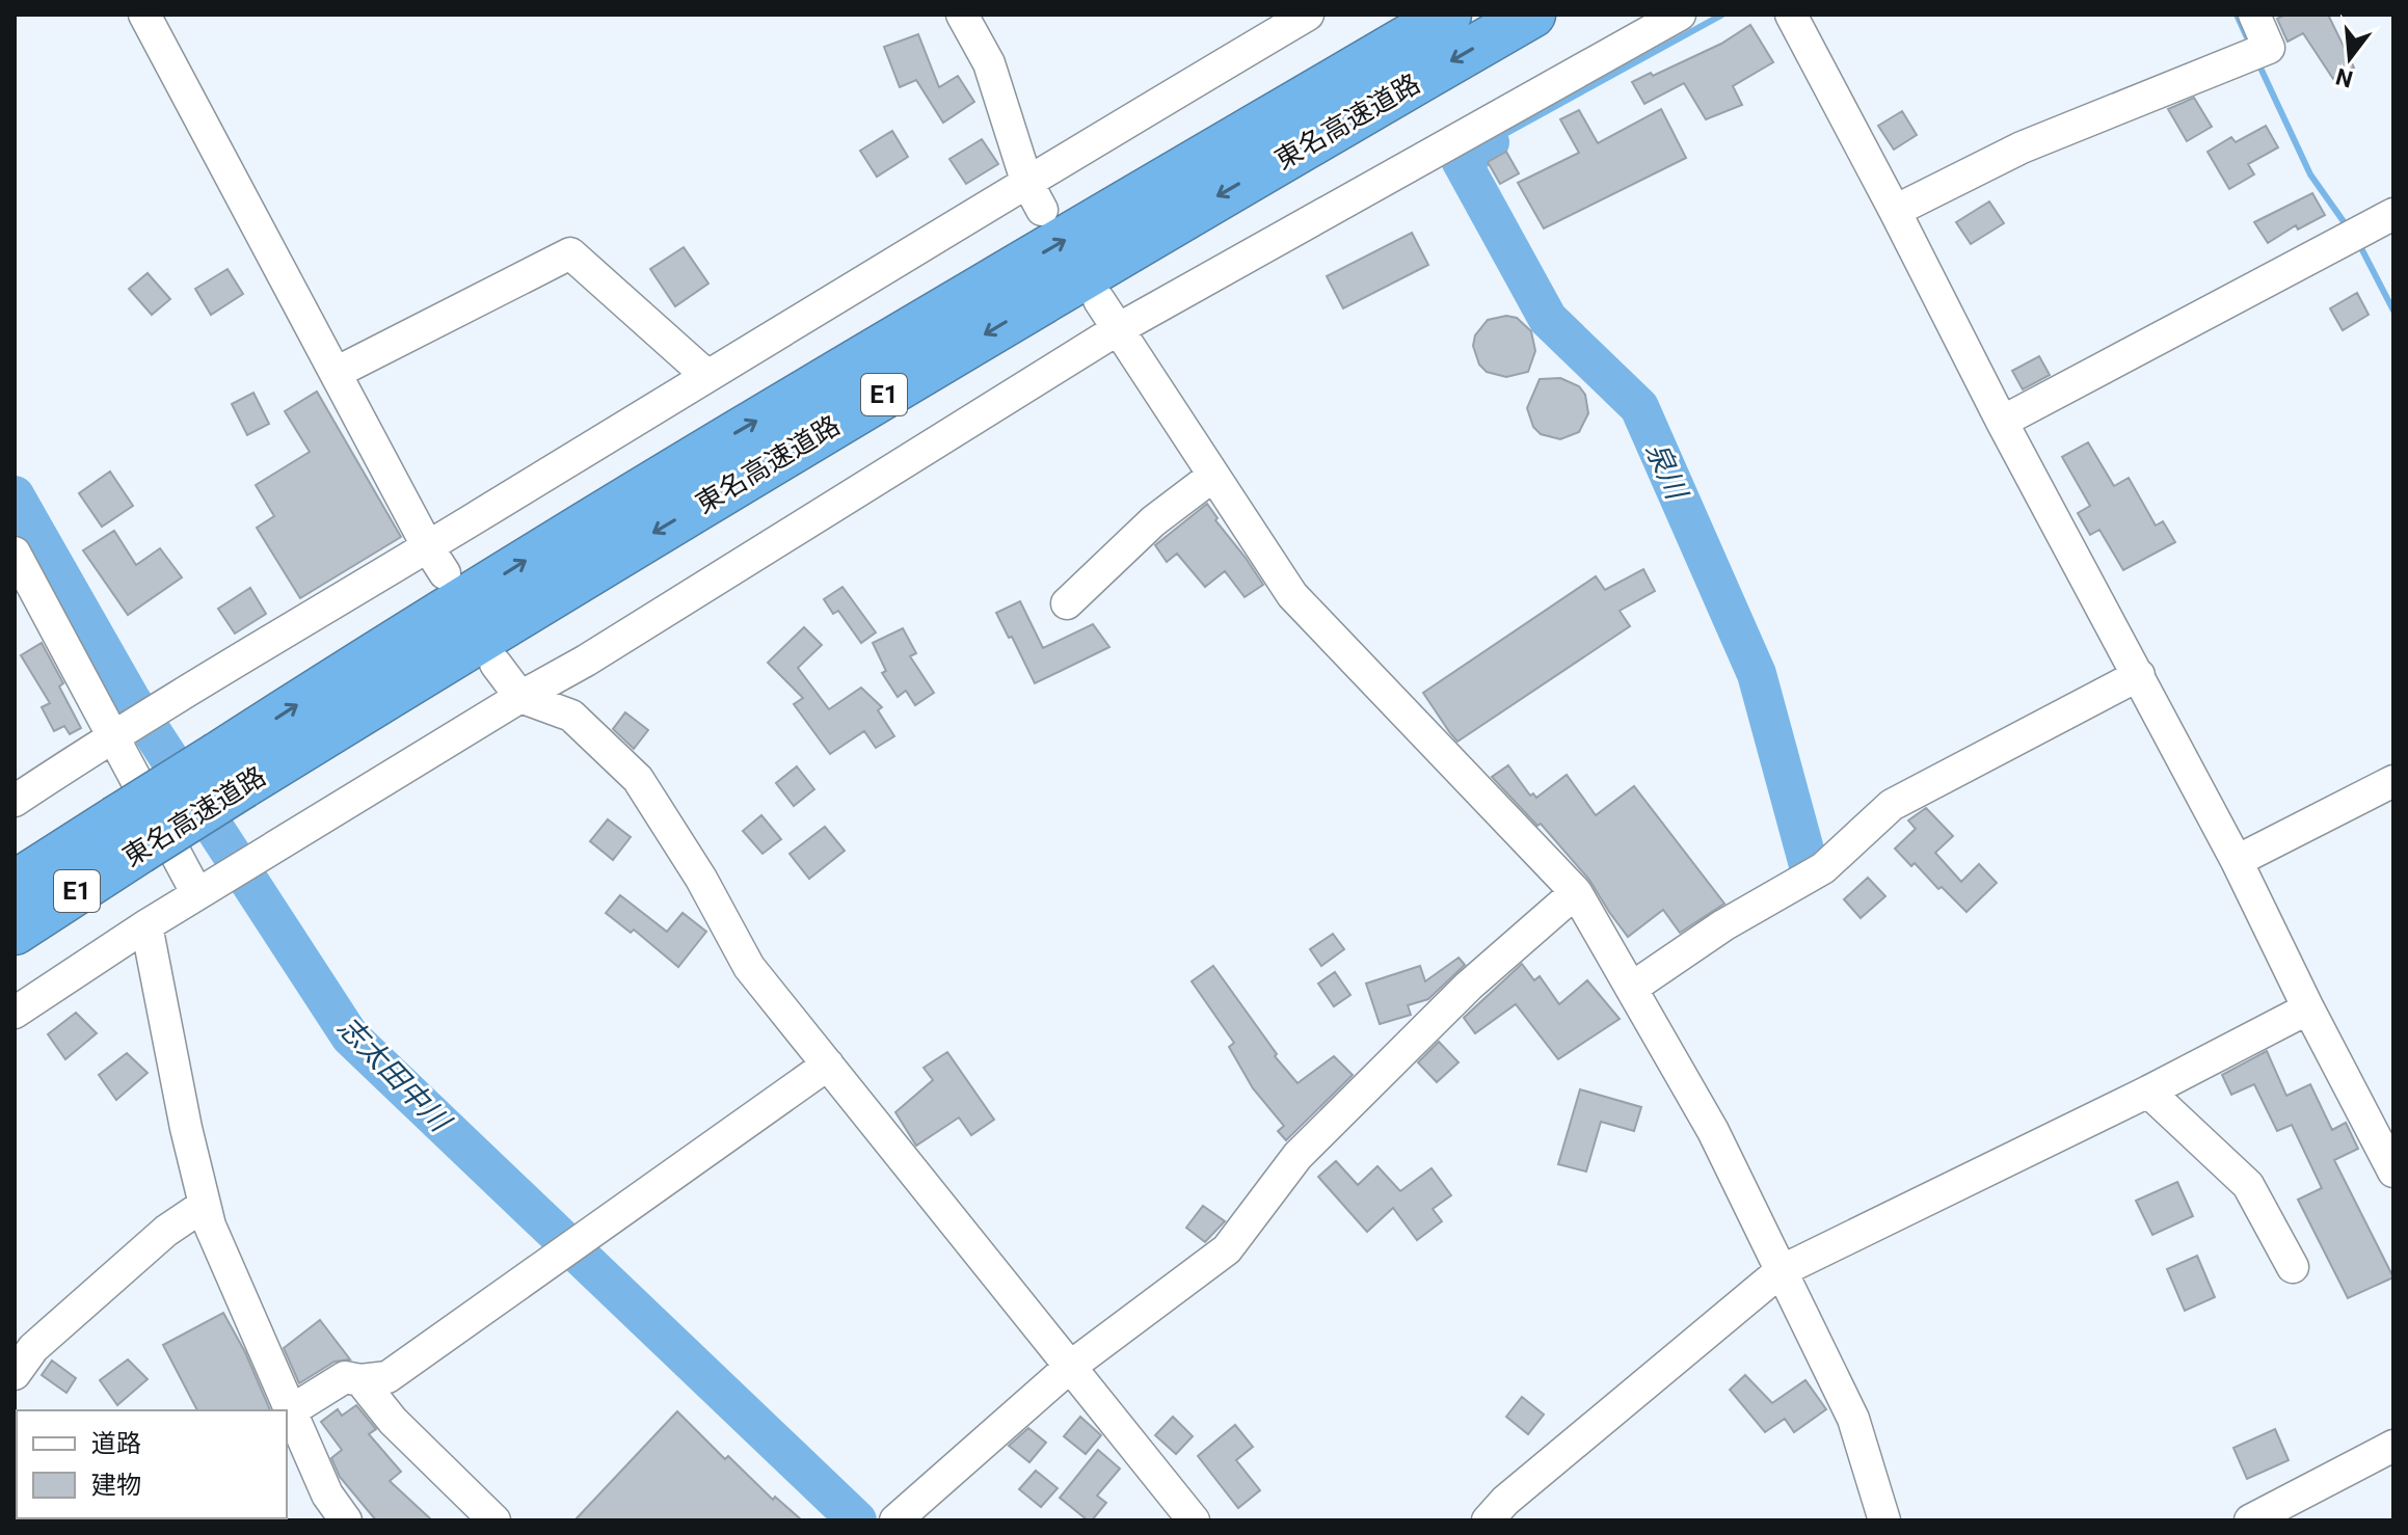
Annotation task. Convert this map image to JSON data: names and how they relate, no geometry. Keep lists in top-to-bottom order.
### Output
{
  "streets": {
    "highway": ["東名高速道路", "E1"]
  },
  "water": ["泉川", "志太田中川"],
  "legend": ["道路", "建物"],
  "north": "bottom"
}
